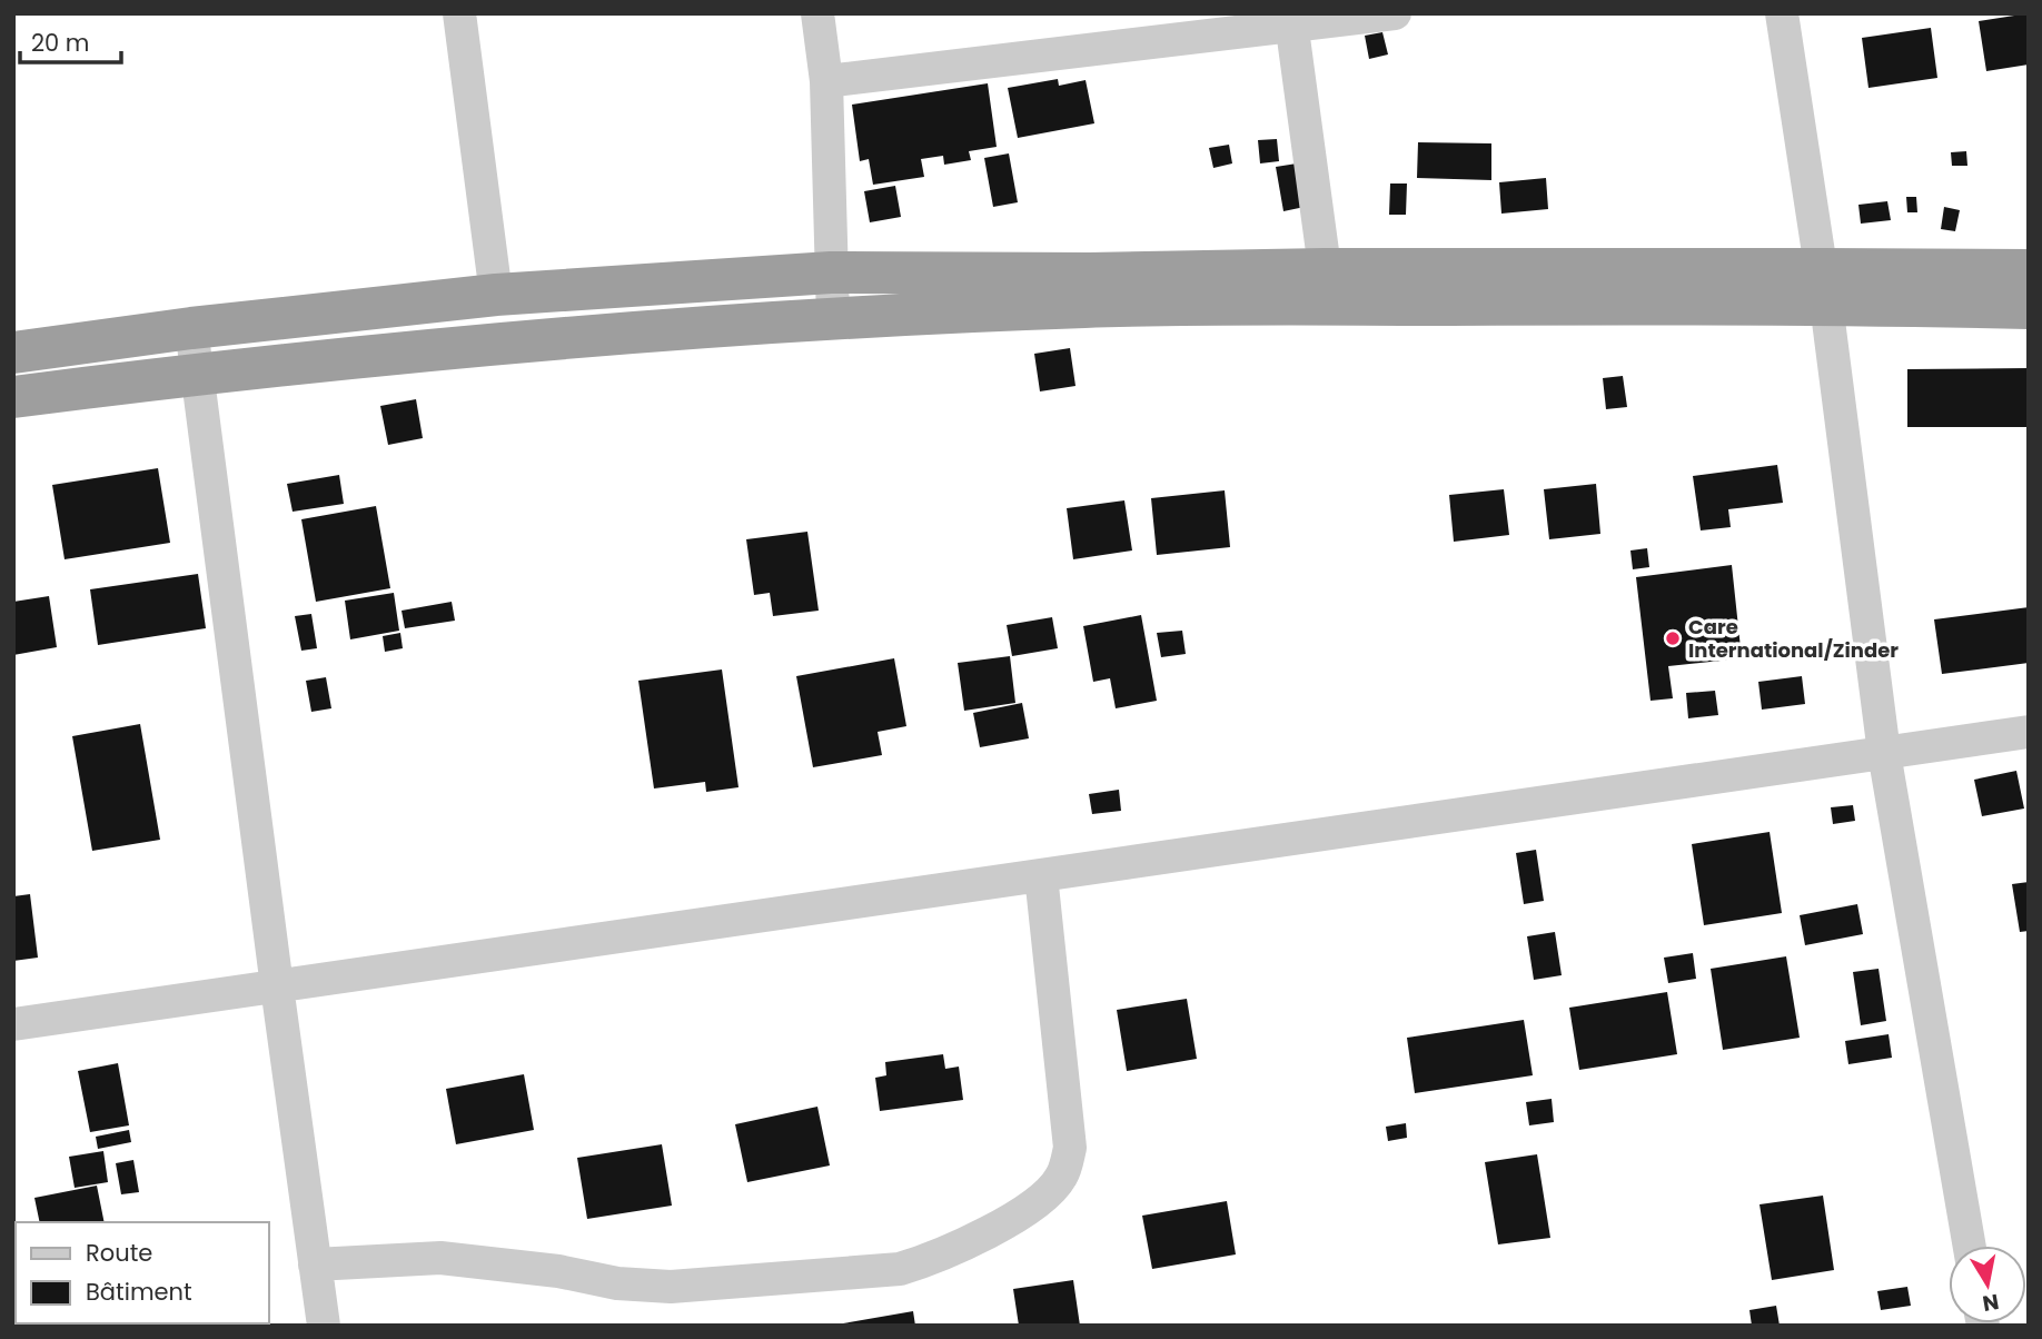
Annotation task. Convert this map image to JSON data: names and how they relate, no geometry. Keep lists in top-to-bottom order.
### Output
{
  "places": ["Care International/Zinder"],
  "legend": ["Route", "Bâtiment"],
  "scale_bar": "20 m",
  "north": "bottom"
}
